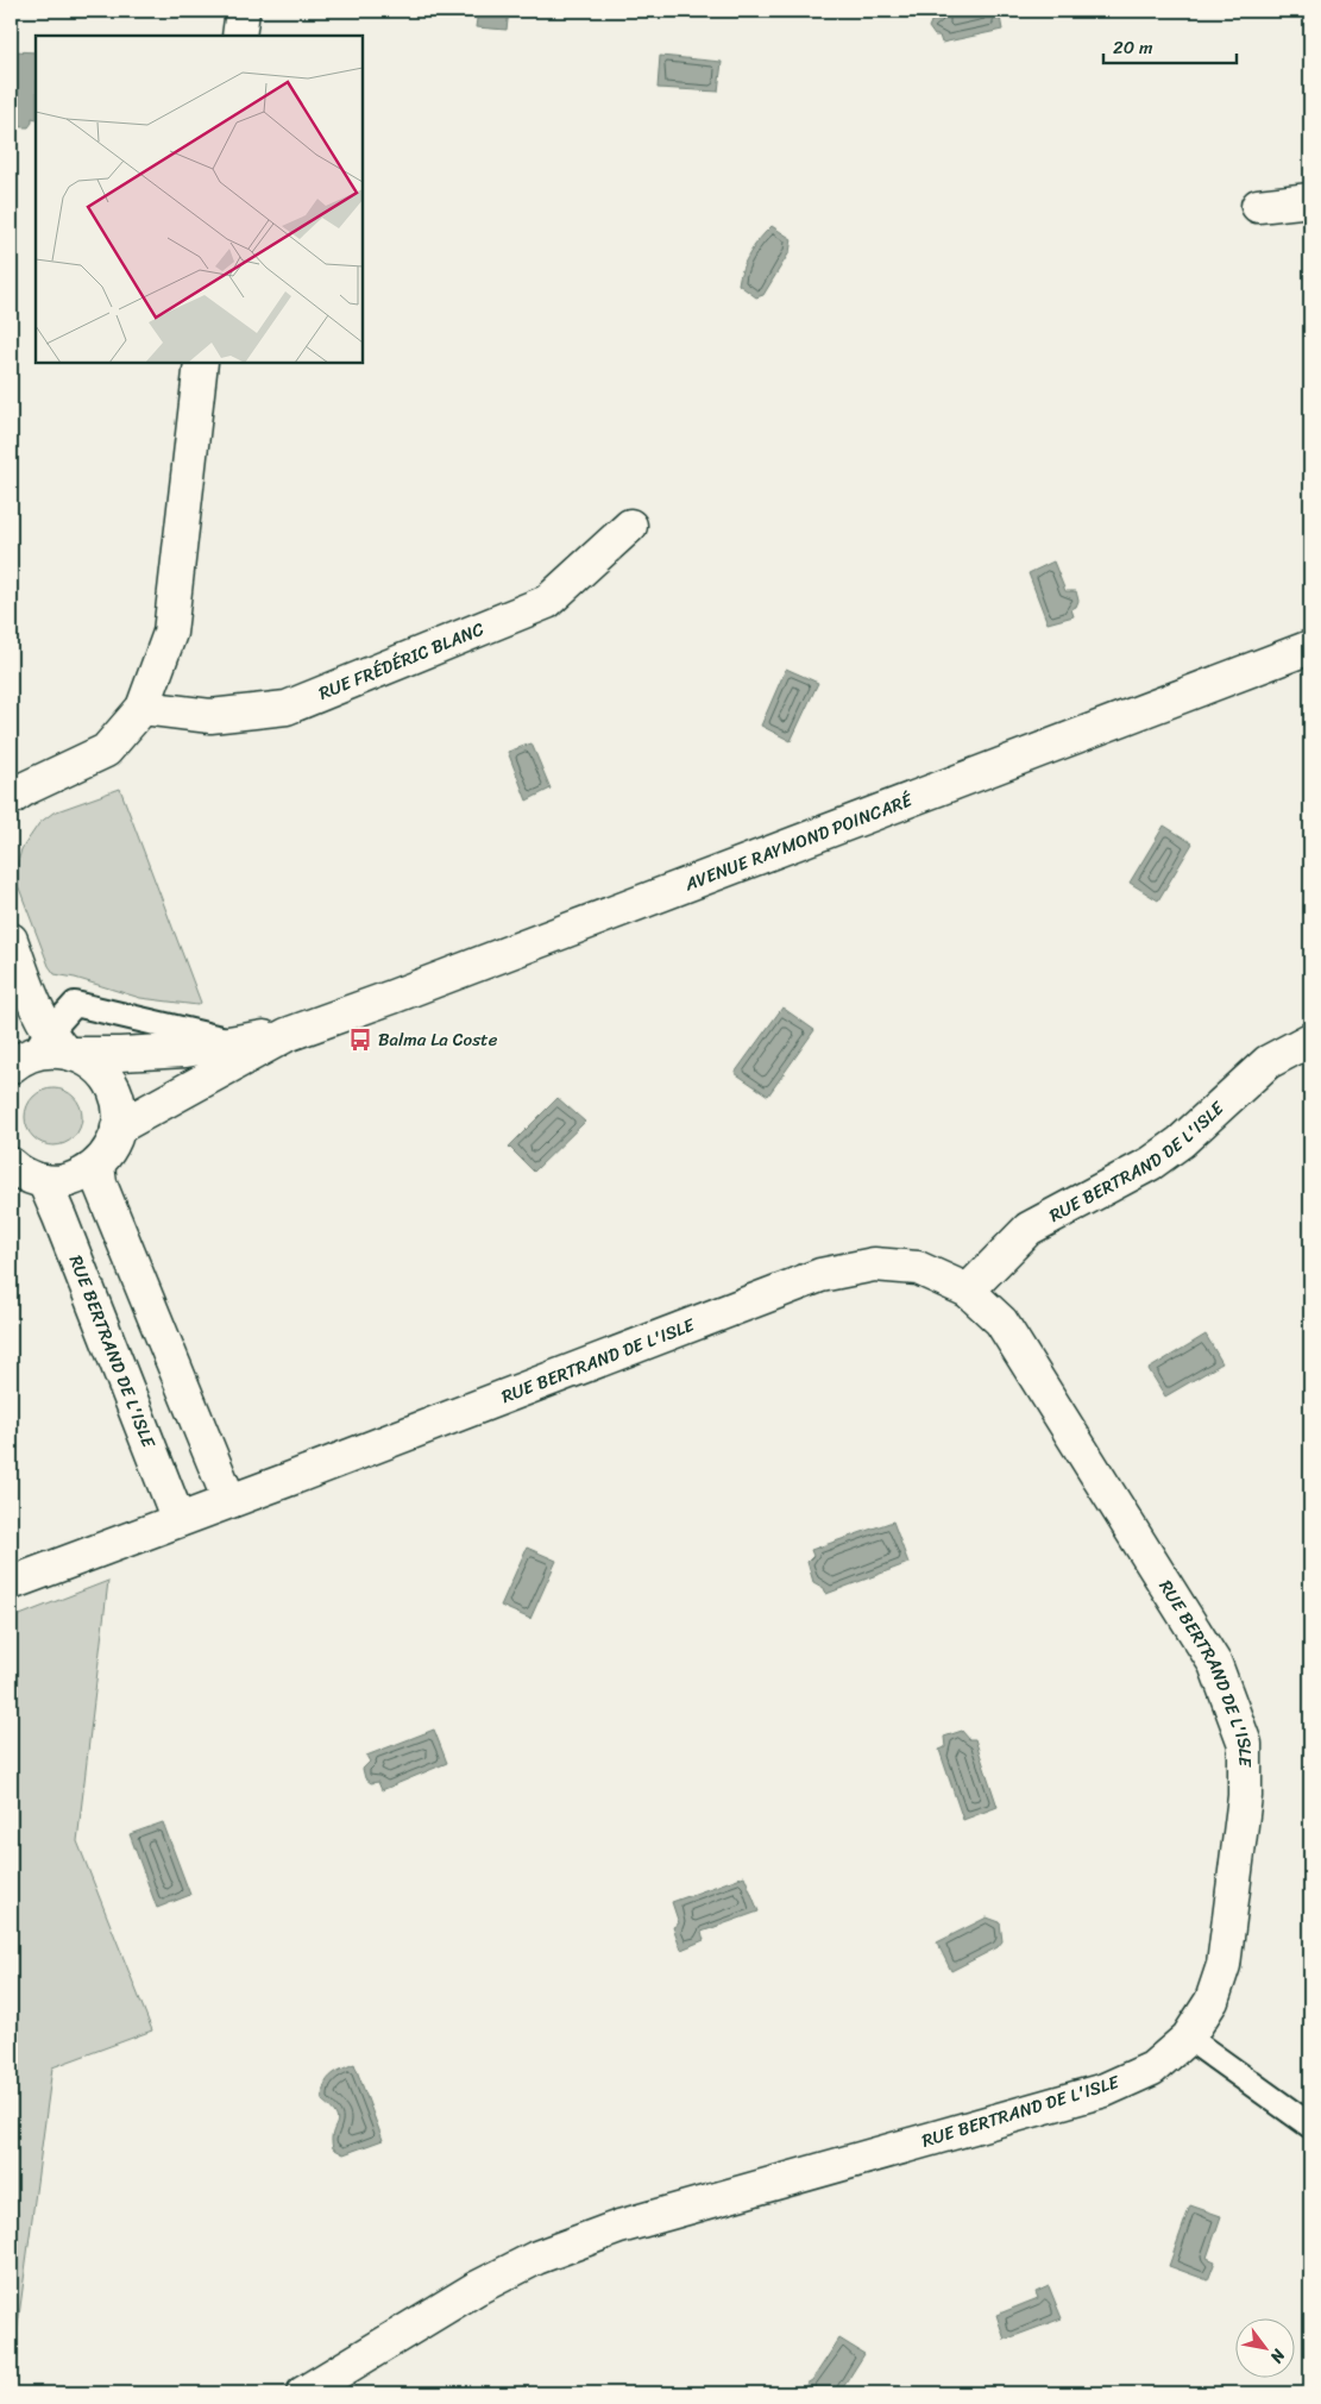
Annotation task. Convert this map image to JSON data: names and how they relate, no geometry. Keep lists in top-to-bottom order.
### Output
{
  "streets": {
    "street": ["RUE FRÉDÉRIC BLANC", "AVENUE RAYMOND POINCARÉ", "RUE BERTRAND DE L'ISLE"]
  },
  "places": {
    "bus stop": ["Balma La Coste"]
  },
  "scale_bar": "20 m",
  "north": "bottom right"
}
